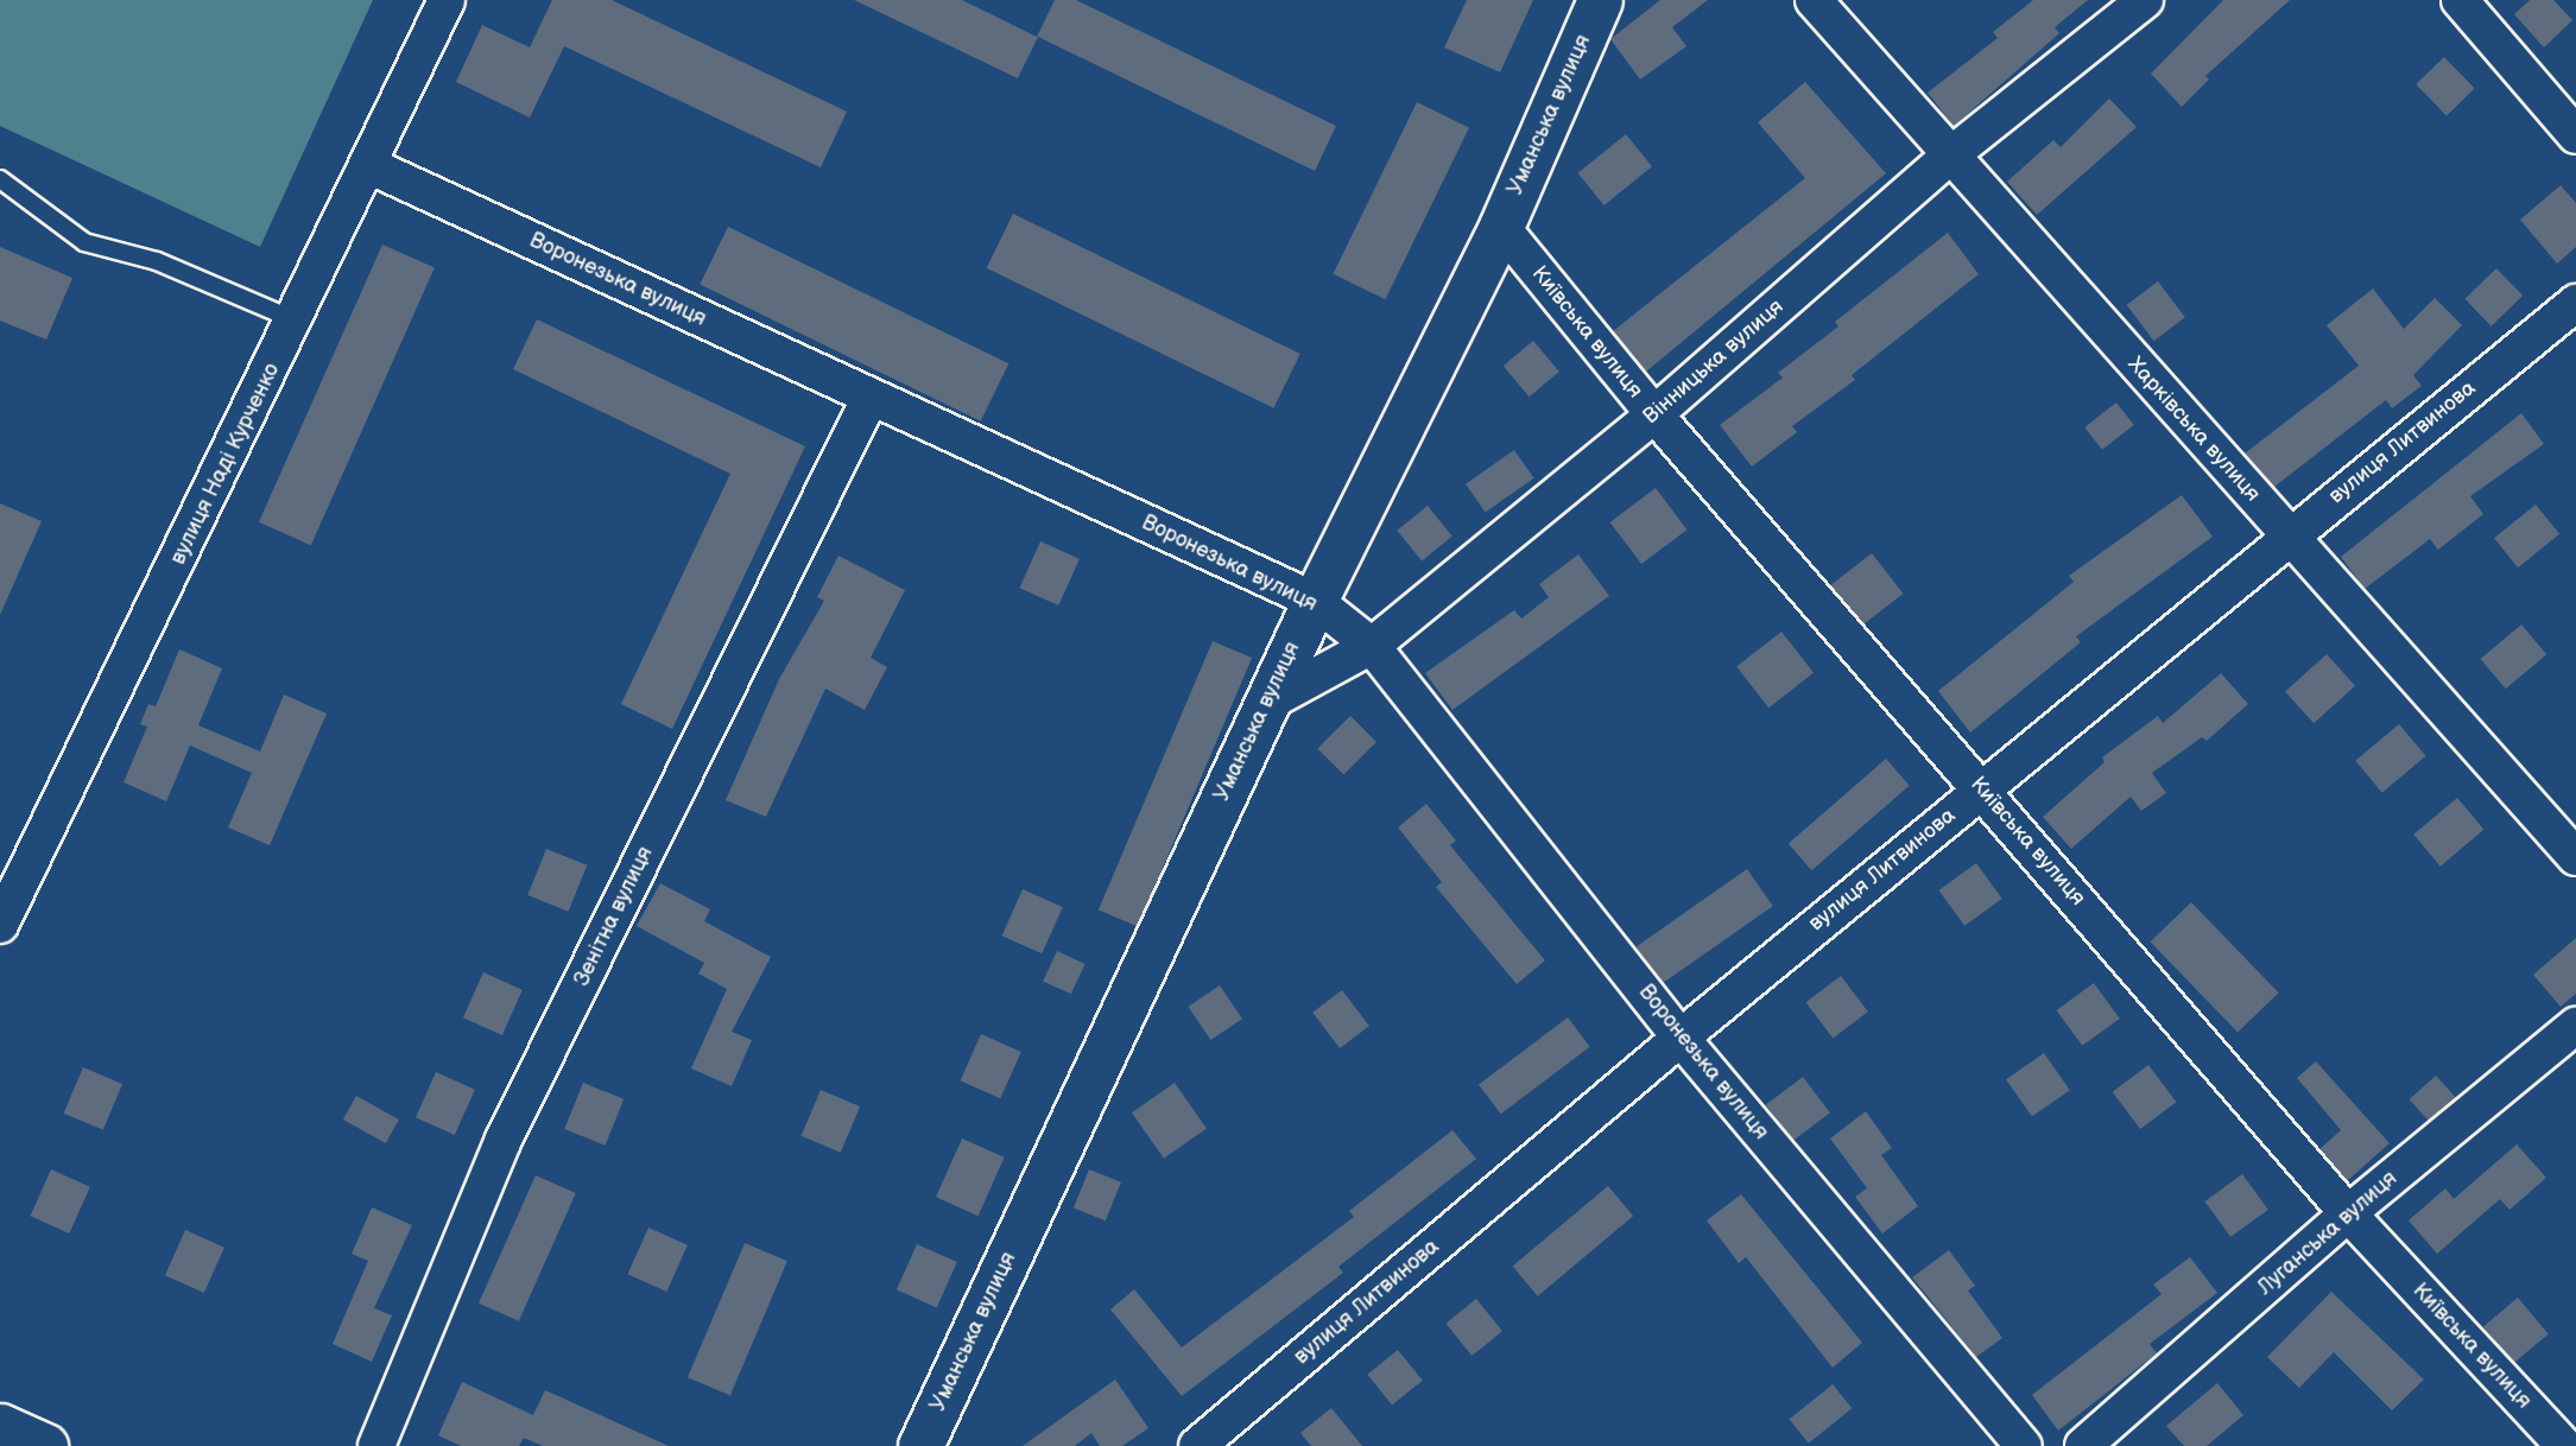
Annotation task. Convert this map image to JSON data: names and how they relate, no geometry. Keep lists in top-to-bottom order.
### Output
{
  "streets": {
    "street": [
      "Уманська вулиця",
      "Воронезька вулиця",
      "Київська вулиця",
      "Вінницька вулиця",
      "Харківська вулиця",
      "вулиця Литвинова",
      "вулиця Наді Курченко",
      "Зенітна вулиця",
      "Луганська вулиця"
    ]
  },
  "crossings": [
    ["Уманська вулиця", "Воронезька вулиця"],
    ["Уманська вулиця", "Київська вулиця"],
    ["Уманська вулиця", "Вінницька вулиця"],
    ["Воронезька вулиця", "Вінницька вулиця"],
    ["Воронезька вулиця", "вулиця Литвинова"],
    ["Воронезька вулиця", "вулиця Наді Курченко"],
    ["Воронезька вулиця", "Зенітна вулиця"],
    ["Київська вулиця", "Вінницька вулиця"],
    ["Київська вулиця", "вулиця Литвинова"],
    ["Київська вулиця", "Луганська вулиця"],
    ["Вінницька вулиця", "Харківська вулиця"],
    ["Харківська вулиця", "вулиця Литвинова"]
  ]
}
